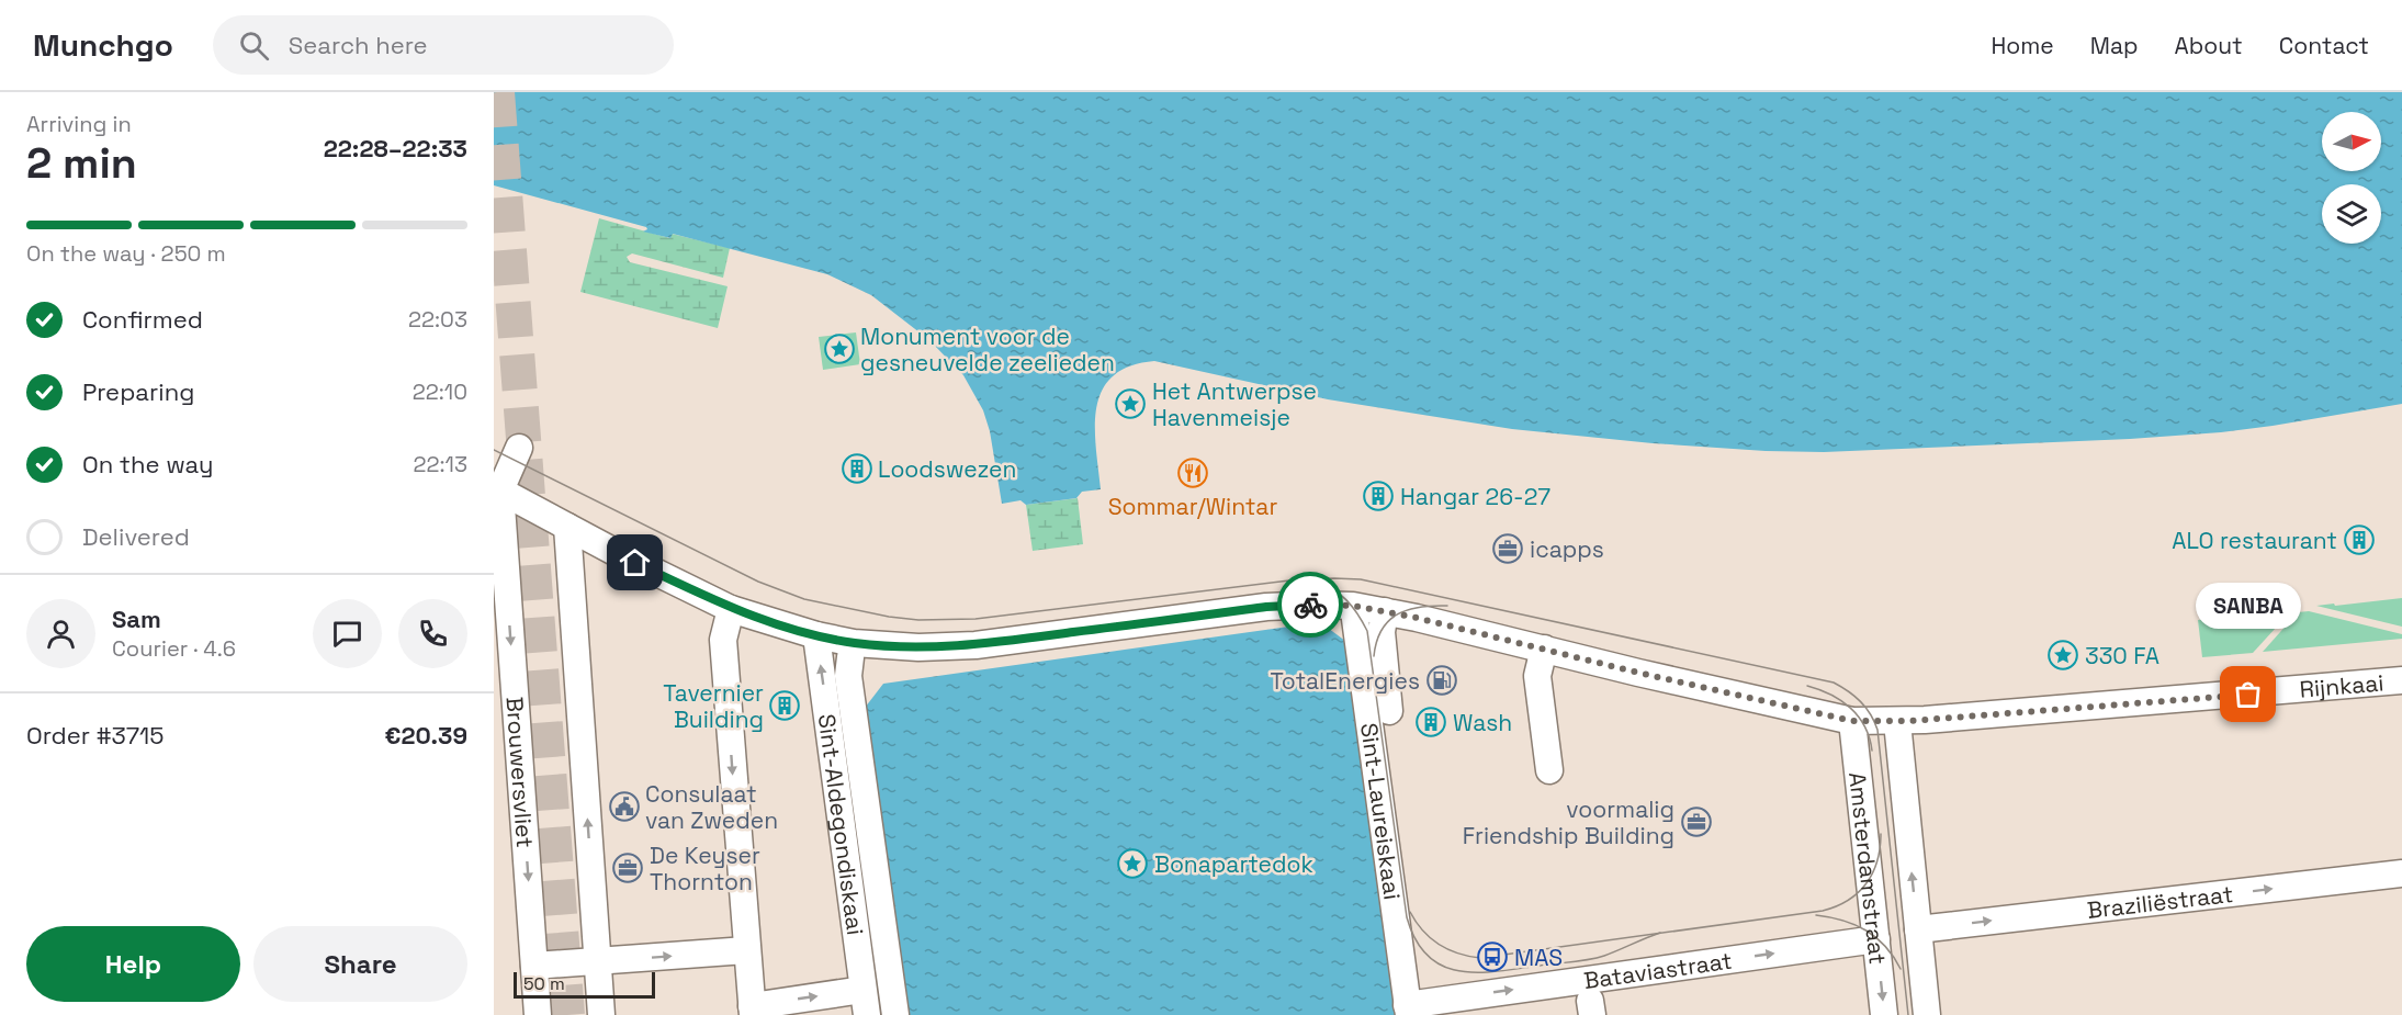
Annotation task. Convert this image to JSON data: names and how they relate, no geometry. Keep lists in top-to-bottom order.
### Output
{
  "streets": {
    "street": [
      "Rijnkaai",
      "Brouwersvliet",
      "Sint-Laureiskaai",
      "Sint-Aldegondiskaai",
      "Amsterdamstraat",
      "Braziliëstraat",
      "Bataviastraat"
    ]
  },
  "crossings": [
    ["Rijnkaai", "Brouwersvliet"],
    ["Rijnkaai", "Sint-Laureiskaai"],
    ["Rijnkaai", "Sint-Aldegondiskaai"],
    ["Rijnkaai", "Amsterdamstraat"],
    ["Sint-Laureiskaai", "Bataviastraat"],
    ["Amsterdamstraat", "Braziliëstraat"],
    ["Amsterdamstraat", "Bataviastraat"]
  ],
  "one_way": ["Braziliëstraat", "Bataviastraat"],
  "places": {
    "place": [
      "Monument voor de gesneuvelde zeelieden",
      "Het Antwerpse Havenmeisje",
      "330 FA",
      "Bonapartedok"
    ],
    "building": [
      "Loodswezen",
      "Hangar 26-27",
      "ALO restaurant",
      "Tavernier Building",
      "Wash"
    ],
    "restaurant": ["Sommar/Wintar"],
    "office": ["icapps", "voormalig Friendship Building", "De Keyser Thornton"],
    "fuel station": ["TotalEnergies"],
    "other": ["SANBA"],
    "public building": ["Consulaat van Zweden"],
    "bus stop": ["MAS"]
  },
  "scale_bar": "50 m",
  "north": "right",
  "page": {
    "header": "Munchgo",
    "search": "Search here",
    "nav": [
      "Home",
      "Map",
      "About",
      "Contact"
    ],
    "heading": ["2 min", "Arriving in", "22:28–22:33"],
    "panel": [
      "Sam",
      "Courier · 4.6",
      "Order #3715",
      "€20.39"
    ],
    "bar": "On the way · 250 m",
    "list": [
      ["Confirmed", "22:03"],
      ["Preparing", "22:10"],
      ["On the way", "22:13"],
      "Delivered"
    ],
    "bubble": "SANBA",
    "buttons": ["Help", "Share"],
    "scale": "50 m"
  }
}
